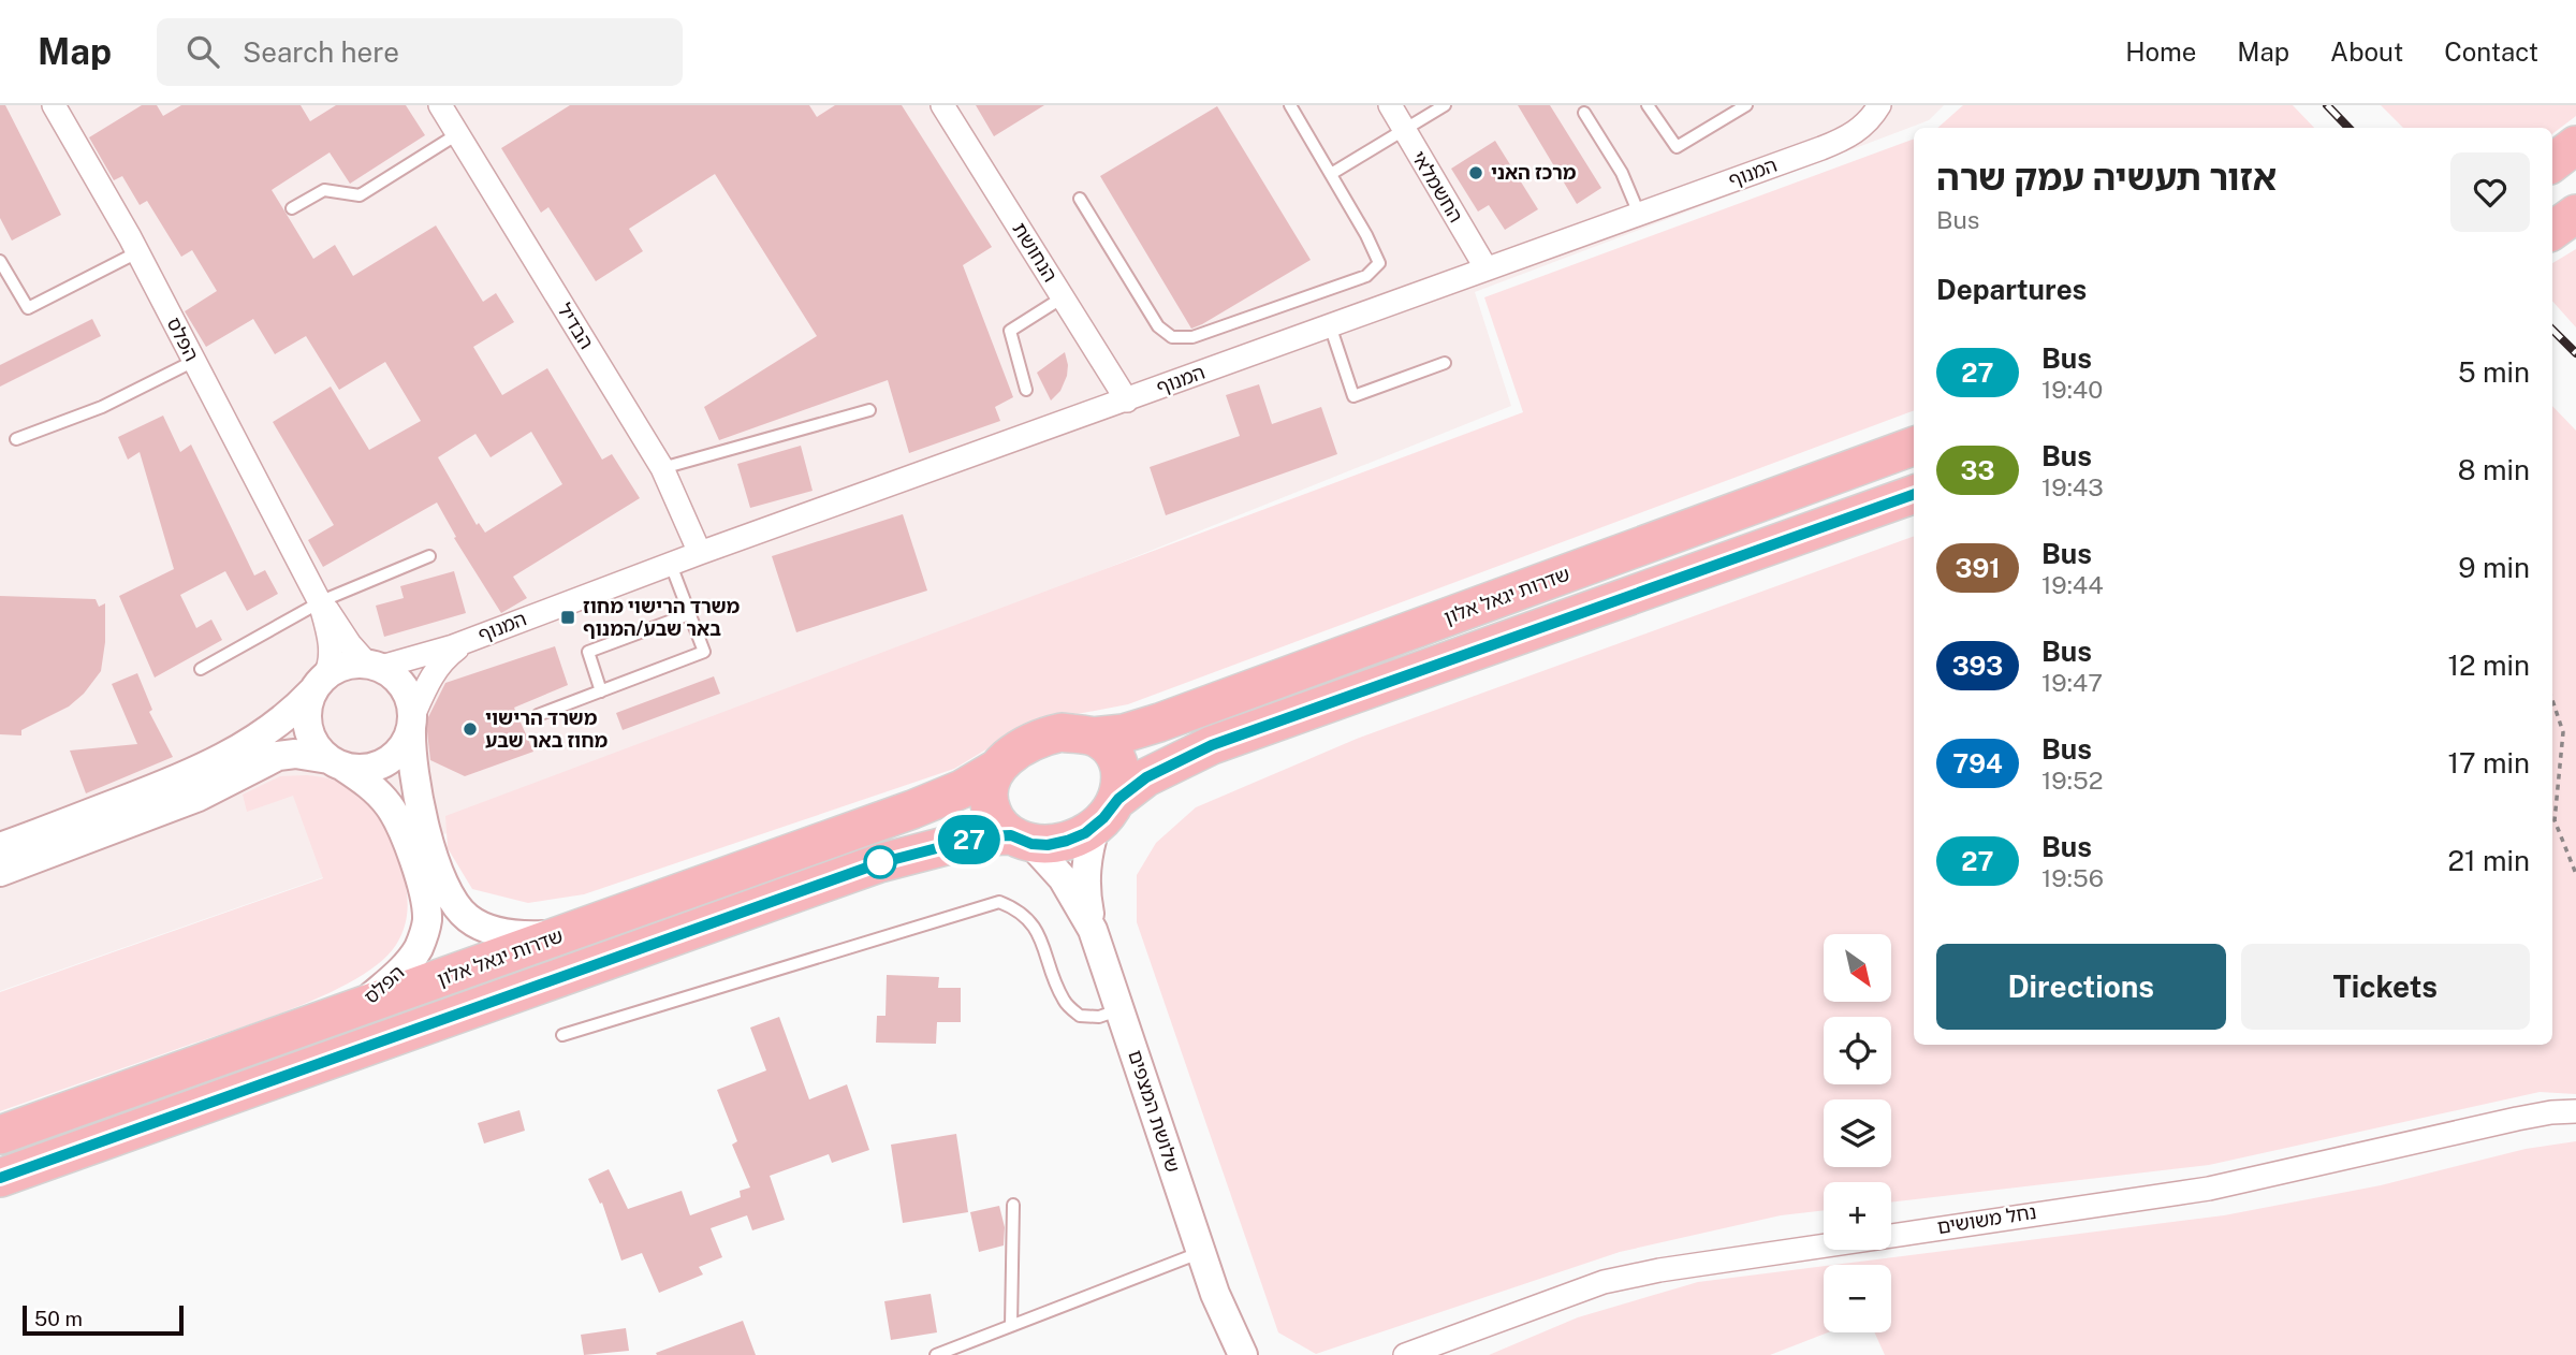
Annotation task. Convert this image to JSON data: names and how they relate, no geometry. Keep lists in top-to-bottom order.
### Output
{
  "streets": {
    "highway": ["שדרות יגאל אלון"],
    "street": [
      "המנוף",
      "החשמלאי",
      "הנחושת",
      "הבדיל",
      "הפלס",
      "שלושת המצפים",
      "נחל משושים"
    ]
  },
  "crossings": [
    ["המנוף", "החשמלאי"],
    ["המנוף", "הנחושת"],
    ["המנוף", "הבדיל"],
    ["המנוף", "הפלס"],
    ["הפלס", "שדרות יגאל אלון"],
    ["שדרות יגאל אלון", "שלושת המצפים"]
  ],
  "places": {
    "other": ["מרכז האני", "משרד הרישוי מחוז באר שבע"],
    "transit": ["משרד הרישוי מחוז באר שבע/המנוף"]
  },
  "lines": ["bus line 27"],
  "scale_bar": "50 m",
  "north": "bottom right",
  "page": {
    "header": "Map",
    "search": "Search here",
    "nav": [
      "Home",
      "Map",
      "About",
      "Contact"
    ],
    "on_map": "27",
    "heading": [
      ["אזור תעשיה עמק שרה", "Bus"],
      "Departures"
    ],
    "list": [
      {
        "mark": "27",
        "name": "Bus",
        "note": "19:40",
        "value": "5 min"
      },
      {
        "mark": "33",
        "name": "Bus",
        "note": "19:43",
        "value": "8 min"
      },
      {
        "mark": "391",
        "name": "Bus",
        "note": "19:44",
        "value": "9 min"
      },
      {
        "mark": "393",
        "name": "Bus",
        "note": "19:47",
        "value": "12 min"
      },
      {
        "mark": "794",
        "name": "Bus",
        "note": "19:52",
        "value": "17 min"
      },
      {
        "mark": "27",
        "name": "Bus",
        "note": "19:56",
        "value": "21 min"
      }
    ],
    "buttons": ["Directions", "Tickets"],
    "map_buttons": ["+", "−"],
    "scale": "50 m"
  }
}
